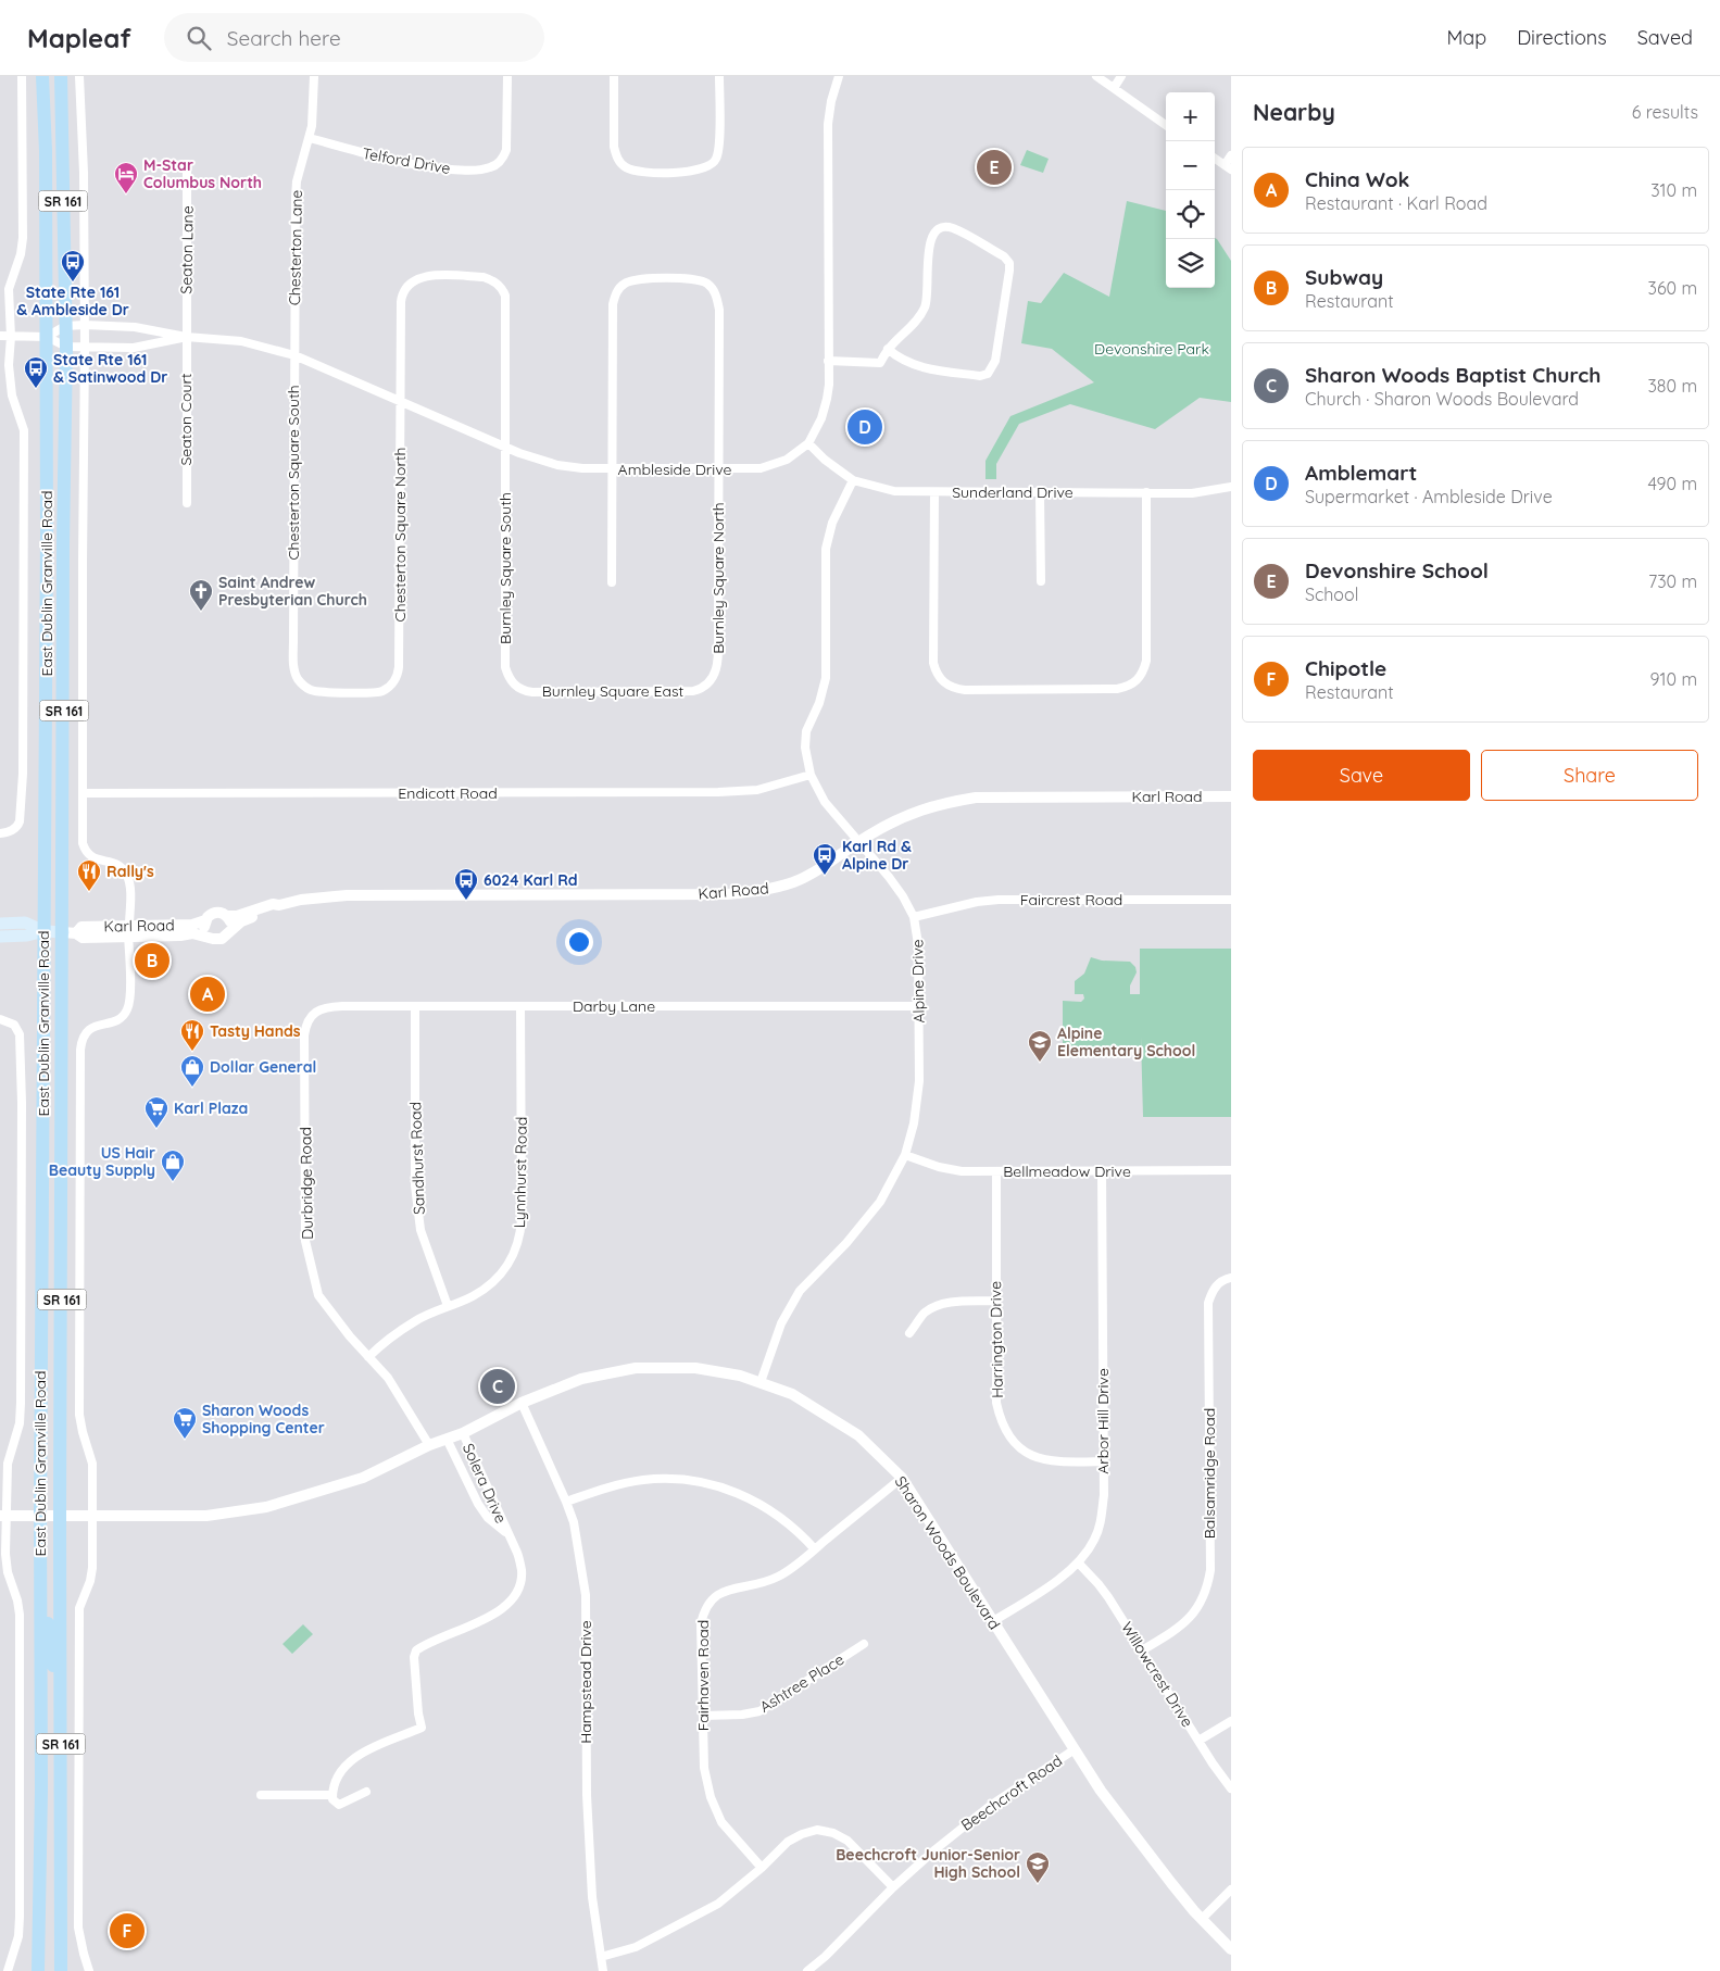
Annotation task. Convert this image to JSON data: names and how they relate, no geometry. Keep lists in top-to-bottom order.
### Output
{
  "streets": {
    "main road": ["SR 161", "East Dublin Granville Road", "Karl Road"],
    "street": [
      "Telford Drive",
      "Chesterton Lane",
      "Seaton Lane",
      "Seaton Court",
      "Ambleside Drive",
      "Chesterton Square South",
      "Sunderland Drive",
      "Chesterton Square North",
      "Burnley Square South",
      "Burnley Square North",
      "Burnley Square East",
      "Endicott Road",
      "Faircrest Road",
      "Alpine Drive",
      "Darby Lane",
      "Sandhurst Road",
      "Bellmeadow Drive",
      "Lynnhurst Road",
      "Durbridge Road",
      "Harrington Drive",
      "Arbor Hill Drive",
      "Balsamridge Road",
      "Solera Drive",
      "Sharon Woods Boulevard",
      "Willowcrest Drive",
      "Fairhaven Road",
      "Hampstead Drive",
      "Ashtree Place",
      "Beechcroft Road"
    ]
  },
  "crossings": [
    ["Telford Drive", "Chesterton Lane"],
    ["Chesterton Lane", "Ambleside Drive"],
    ["Chesterton Lane", "Chesterton Square South"],
    ["Seaton Lane", "Seaton Court"],
    ["Seaton Lane", "Ambleside Drive"],
    ["Seaton Court", "Ambleside Drive"],
    ["Ambleside Drive", "Chesterton Square South"],
    ["Ambleside Drive", "Sunderland Drive"],
    ["Ambleside Drive", "Chesterton Square North"],
    ["Ambleside Drive", "Burnley Square South"],
    ["Ambleside Drive", "Burnley Square North"],
    ["Ambleside Drive", "East Dublin Granville Road"],
    ["Chesterton Square South", "Chesterton Square North"],
    ["Sunderland Drive", "Alpine Drive"],
    ["Chesterton Square North", "Burnley Square South"],
    ["Burnley Square South", "Burnley Square East"],
    ["Burnley Square North", "Burnley Square East"],
    ["East Dublin Granville Road", "Karl Road"],
    ["East Dublin Granville Road", "Sharon Woods Boulevard"],
    ["Endicott Road", "Alpine Drive"],
    ["Karl Road", "Alpine Drive"],
    ["Faircrest Road", "Alpine Drive"],
    ["Alpine Drive", "Darby Lane"],
    ["Alpine Drive", "Bellmeadow Drive"],
    ["Alpine Drive", "Sharon Woods Boulevard"],
    ["Darby Lane", "Sandhurst Road"],
    ["Darby Lane", "Lynnhurst Road"],
    ["Darby Lane", "Durbridge Road"],
    ["Sandhurst Road", "Lynnhurst Road"],
    ["Bellmeadow Drive", "Harrington Drive"],
    ["Bellmeadow Drive", "Arbor Hill Drive"],
    ["Lynnhurst Road", "Durbridge Road"],
    ["Durbridge Road", "Sharon Woods Boulevard"],
    ["Harrington Drive", "Arbor Hill Drive"],
    ["Arbor Hill Drive", "Sharon Woods Boulevard"],
    ["Arbor Hill Drive", "Willowcrest Drive"],
    ["Balsamridge Road", "Willowcrest Drive"],
    ["Solera Drive", "Sharon Woods Boulevard"],
    ["Sharon Woods Boulevard", "Fairhaven Road"],
    ["Sharon Woods Boulevard", "Hampstead Drive"],
    ["Sharon Woods Boulevard", "Beechcroft Road"],
    ["Fairhaven Road", "Ashtree Place"]
  ],
  "parks": ["Devonshire Park"],
  "places": {
    "hotel": ["M-Star Columbus North"],
    "bus stop": [
      "State Rte 161 & Ambleside Dr",
      "State Rte 161 & Satinwood Dr",
      "Karl Rd & Alpine Dr",
      "6024 Karl Rd"
    ],
    "church": ["Saint Andrew Presbyterian Church"],
    "restaurant": ["Rally's", "Tasty Hands"],
    "school or university": ["Alpine Elementary School", "Beechcroft Junior-Senior High School"],
    "shop": ["Dollar General", "US Hair Beauty Supply"],
    "supermarket": ["Karl Plaza", "Sharon Woods Shopping Center"]
  },
  "page": {
    "header": "Mapleaf",
    "search": "Search here",
    "nav": ["Map", "Directions", "Saved"],
    "heading": ["Nearby", "6 results"],
    "map_buttons": ["+", "−"],
    "list": [
      {
        "mark": "A",
        "name": "China Wok",
        "note": "Restaurant · Karl Road",
        "value": "310 m"
      },
      {
        "mark": "B",
        "name": "Subway",
        "note": "Restaurant",
        "value": "360 m"
      },
      {
        "mark": "C",
        "name": "Sharon Woods Baptist Church",
        "note": "Church · Sharon Woods Boulevard",
        "value": "380 m"
      },
      {
        "mark": "D",
        "name": "Amblemart",
        "note": "Supermarket · Ambleside Drive",
        "value": "490 m"
      },
      {
        "mark": "E",
        "name": "Devonshire School",
        "note": "School",
        "value": "730 m"
      },
      {
        "mark": "F",
        "name": "Chipotle",
        "note": "Restaurant",
        "value": "910 m"
      }
    ],
    "pins": [
      "E",
      "D",
      "B",
      "A",
      "C",
      "F"
    ],
    "buttons": ["Save", "Share"]
  }
}
